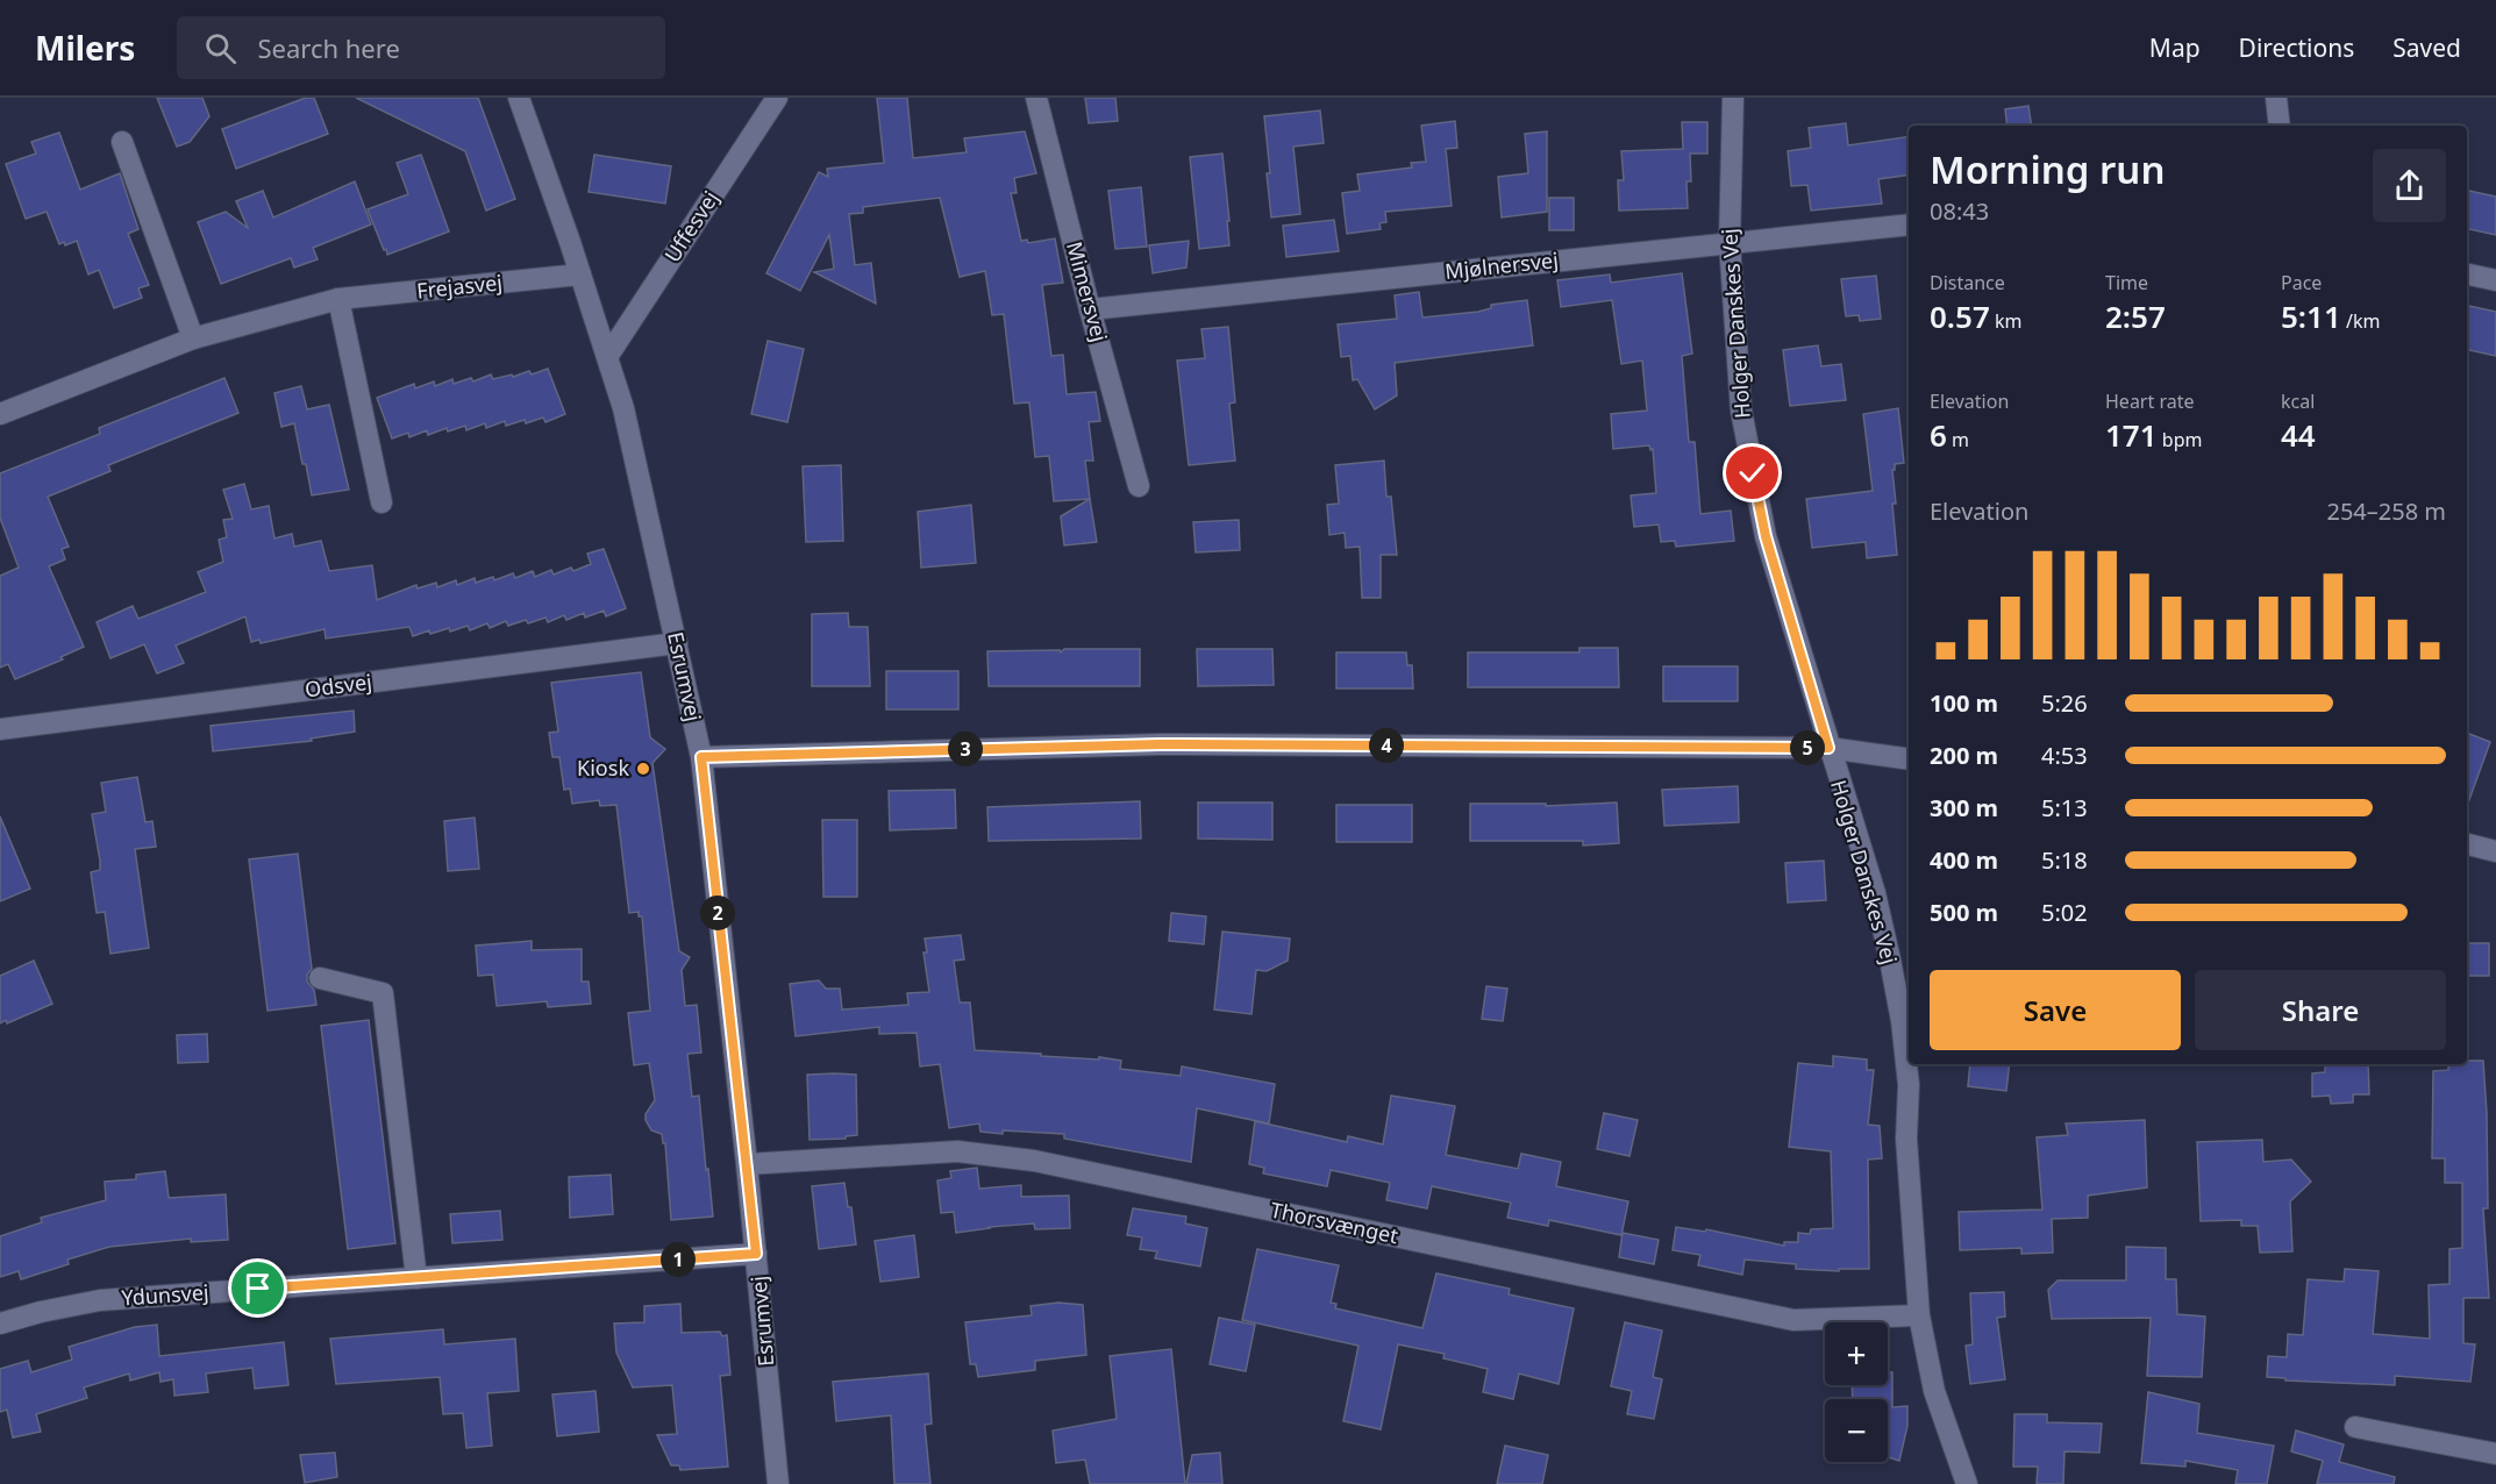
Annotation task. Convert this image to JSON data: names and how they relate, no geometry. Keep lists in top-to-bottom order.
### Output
{
  "streets": {
    "street": [
      "Uffesvej",
      "Mjølnersvej",
      "Frejasvej",
      "Mimersvej",
      "Holger Danskes Vej",
      "Esrumvej",
      "Odsvej",
      "Thorsvænget",
      "Ydunsvej"
    ]
  },
  "crossings": [
    ["Uffesvej", "Esrumvej"],
    ["Mjølnersvej", "Mimersvej"],
    ["Mjølnersvej", "Holger Danskes Vej"],
    ["Frejasvej", "Esrumvej"],
    ["Holger Danskes Vej", "Thorsvænget"],
    ["Esrumvej", "Odsvej"],
    ["Esrumvej", "Thorsvænget"],
    ["Esrumvej", "Ydunsvej"]
  ],
  "places": ["Kiosk"],
  "page": {
    "header": "Milers",
    "search": "Search here",
    "nav": ["Map", "Directions", "Saved"],
    "heading": ["Morning run", "08:43"],
    "stats": [
      ["Distance", "0.57 km"],
      ["Time", "2:57"],
      ["Pace", "5:11 /km"],
      ["Elevation", "6 m"],
      ["Heart rate", "171 bpm"],
      ["kcal", "44"]
    ],
    "chart": ["Elevation", "254–258 m"],
    "list": [
      {
        "name": "100 m",
        "note": "5:26"
      },
      {
        "name": "200 m",
        "note": "4:53"
      },
      {
        "name": "300 m",
        "note": "5:13"
      },
      {
        "name": "400 m",
        "note": "5:18"
      },
      {
        "name": "500 m",
        "note": "5:02"
      }
    ],
    "pins": [
      "4",
      "5",
      "3",
      "2",
      "1"
    ],
    "buttons": ["Save", "Share"],
    "map_buttons": ["+", "−"]
  }
}
